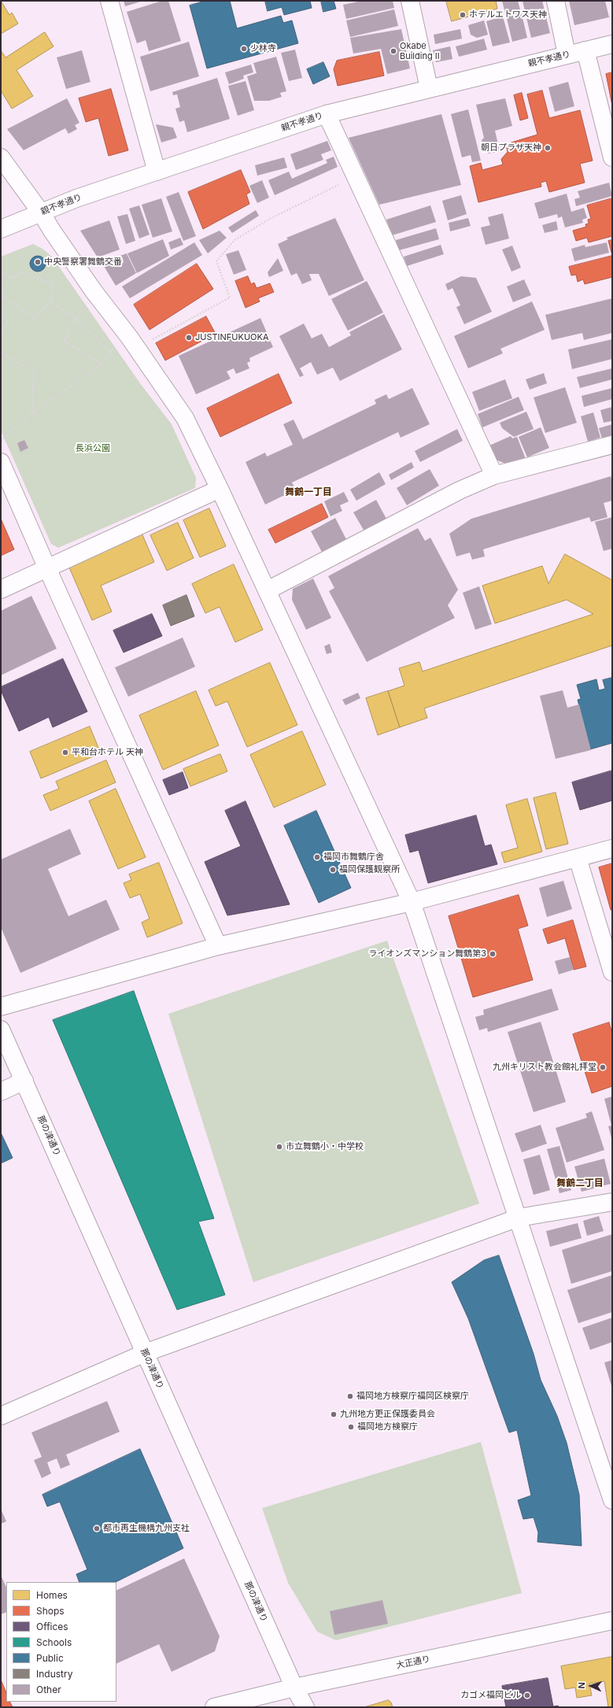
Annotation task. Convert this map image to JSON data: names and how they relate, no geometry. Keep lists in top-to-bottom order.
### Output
{
  "streets": {
    "street": ["親不孝通り", "那の津通り", "大正通り"]
  },
  "crossings": [
    ["那の津通り", "大正通り"]
  ],
  "districts": ["舞鶴一丁目", "舞鶴二丁目"],
  "parks": ["長浜公園"],
  "places": [
    "ホテルエトワス天神",
    "少林寺",
    "Okabe Building II",
    "朝日プラザ天神",
    "中央警察署舞鶴交番",
    "JUSTINFUKUOKA",
    "平和台ホテル 天神",
    "福岡市舞鶴庁舎",
    "福岡保護観察所",
    "ライオンズマンション舞鶴第3",
    "九州キリスト教会館礼拝堂",
    "市立舞鶴小・中学校",
    "福岡地方検察庁福岡区検察庁",
    "九州地方更正保護委員会",
    "福岡地方検察庁",
    "都市再生機構九州支社",
    "カゴメ福岡ビル"
  ],
  "legend": [
    "Homes",
    "Shops",
    "Offices",
    "Schools",
    "Public",
    "Industry",
    "Other"
  ],
  "north": "left"
}
